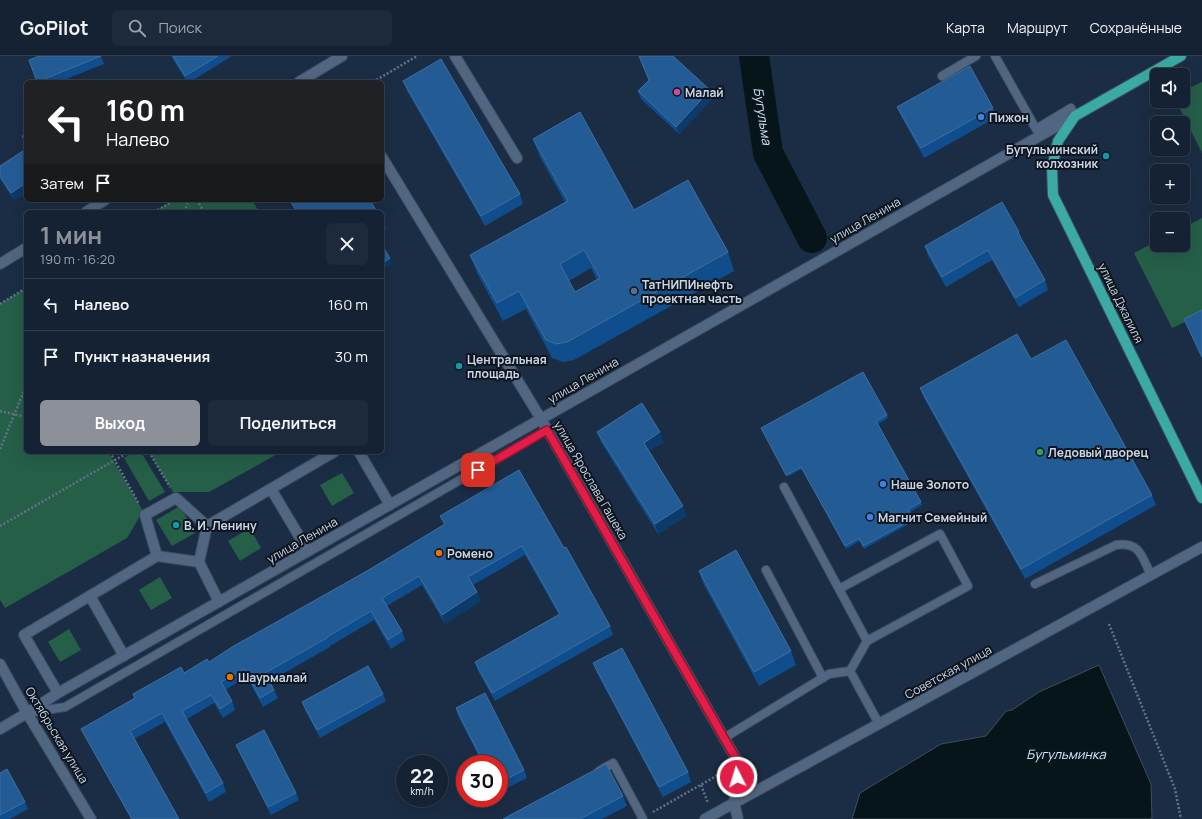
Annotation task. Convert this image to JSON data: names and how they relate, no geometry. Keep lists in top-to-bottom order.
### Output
{
  "streets": {
    "main road": ["улица Ленина", "улица Джалиля"],
    "street": ["улица Ярослава Гашека", "Советская улица", "Октябрьская улица"]
  },
  "crossings": [
    ["улица Ленина", "улица Джалиля"],
    ["улица Ленина", "улица Ярослава Гашека"],
    ["улица Ленина", "Октябрьская улица"]
  ],
  "water": ["Бугульма", "Бугульминка"],
  "places": [
    "Малай",
    "Пижон",
    "Бугульминский колхозник",
    "ТатНИПИнефть проектная часть",
    "Центральная площадь",
    "Ледовый дворец",
    "Наше Золото",
    "Магнит Семейный",
    "В. И. Ленину",
    "Ромено",
    "Шаурмалай"
  ],
  "page": {
    "header": "GoPilot",
    "search": "Поиск",
    "nav": ["Карта", "Маршрут", "Сохранённые"],
    "map_buttons": ["+", "−"],
    "turn": ["160 m", "Налево"],
    "then": "Затем",
    "heading": ["1 мин", "190 m · 16:20"],
    "list": [
      {
        "name": "Налево",
        "value": "160 m"
      },
      {
        "name": "Пункт назначения",
        "value": "30 m"
      }
    ],
    "buttons": ["Выход", "Поделиться"],
    "speed": "22 km/h",
    "limit": "30"
  }
}
